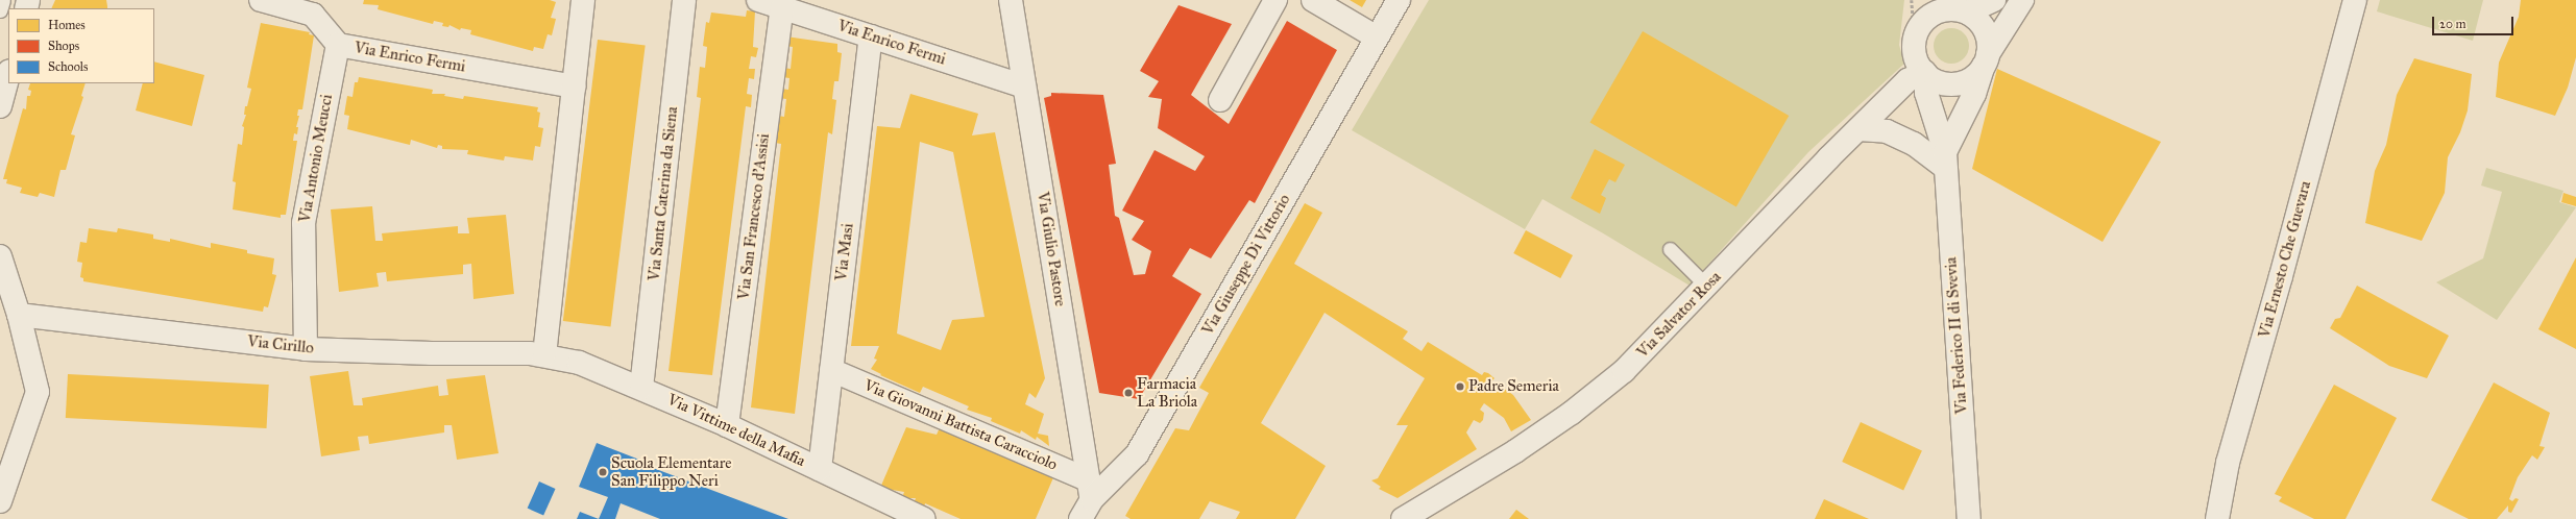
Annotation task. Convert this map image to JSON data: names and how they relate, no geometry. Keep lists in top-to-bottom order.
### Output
{
  "streets": {
    "street": [
      "Via Enrico Fermi",
      "Via Antonio Meucci",
      "Via Santa Caterina da Siena",
      "Via San Francesco d'Assisi",
      "Via Giulio Pastore",
      "Via Masi",
      "Via Ernesto Che Guevara",
      "Via Giuseppe Di Vittorio",
      "Via Salvator Rosa",
      "Via Federico II di Svevia",
      "Via Cirillo",
      "Via Giovanni Battista Caracciolo",
      "Via Vittime della Mafia"
    ]
  },
  "crossings": [
    ["Via Enrico Fermi", "Via Antonio Meucci"],
    ["Via Enrico Fermi", "Via San Francesco d'Assisi"],
    ["Via Enrico Fermi", "Via Giulio Pastore"],
    ["Via Enrico Fermi", "Via Masi"],
    ["Via Antonio Meucci", "Via Cirillo"],
    ["Via Santa Caterina da Siena", "Via Vittime della Mafia"],
    ["Via San Francesco d'Assisi", "Via Vittime della Mafia"],
    ["Via Giulio Pastore", "Via Giuseppe Di Vittorio"],
    ["Via Giulio Pastore", "Via Giovanni Battista Caracciolo"],
    ["Via Masi", "Via Giovanni Battista Caracciolo"],
    ["Via Masi", "Via Vittime della Mafia"],
    ["Via Giuseppe Di Vittorio", "Via Giovanni Battista Caracciolo"],
    ["Via Salvator Rosa", "Via Federico II di Svevia"],
    ["Via Cirillo", "Via Vittime della Mafia"]
  ],
  "places": ["Padre Semeria", "Farmacia La Briola", "Scuola Elementare San Filippo Neri"],
  "legend": ["Homes", "Shops", "Schools"],
  "scale_bar": "20 m"
}
